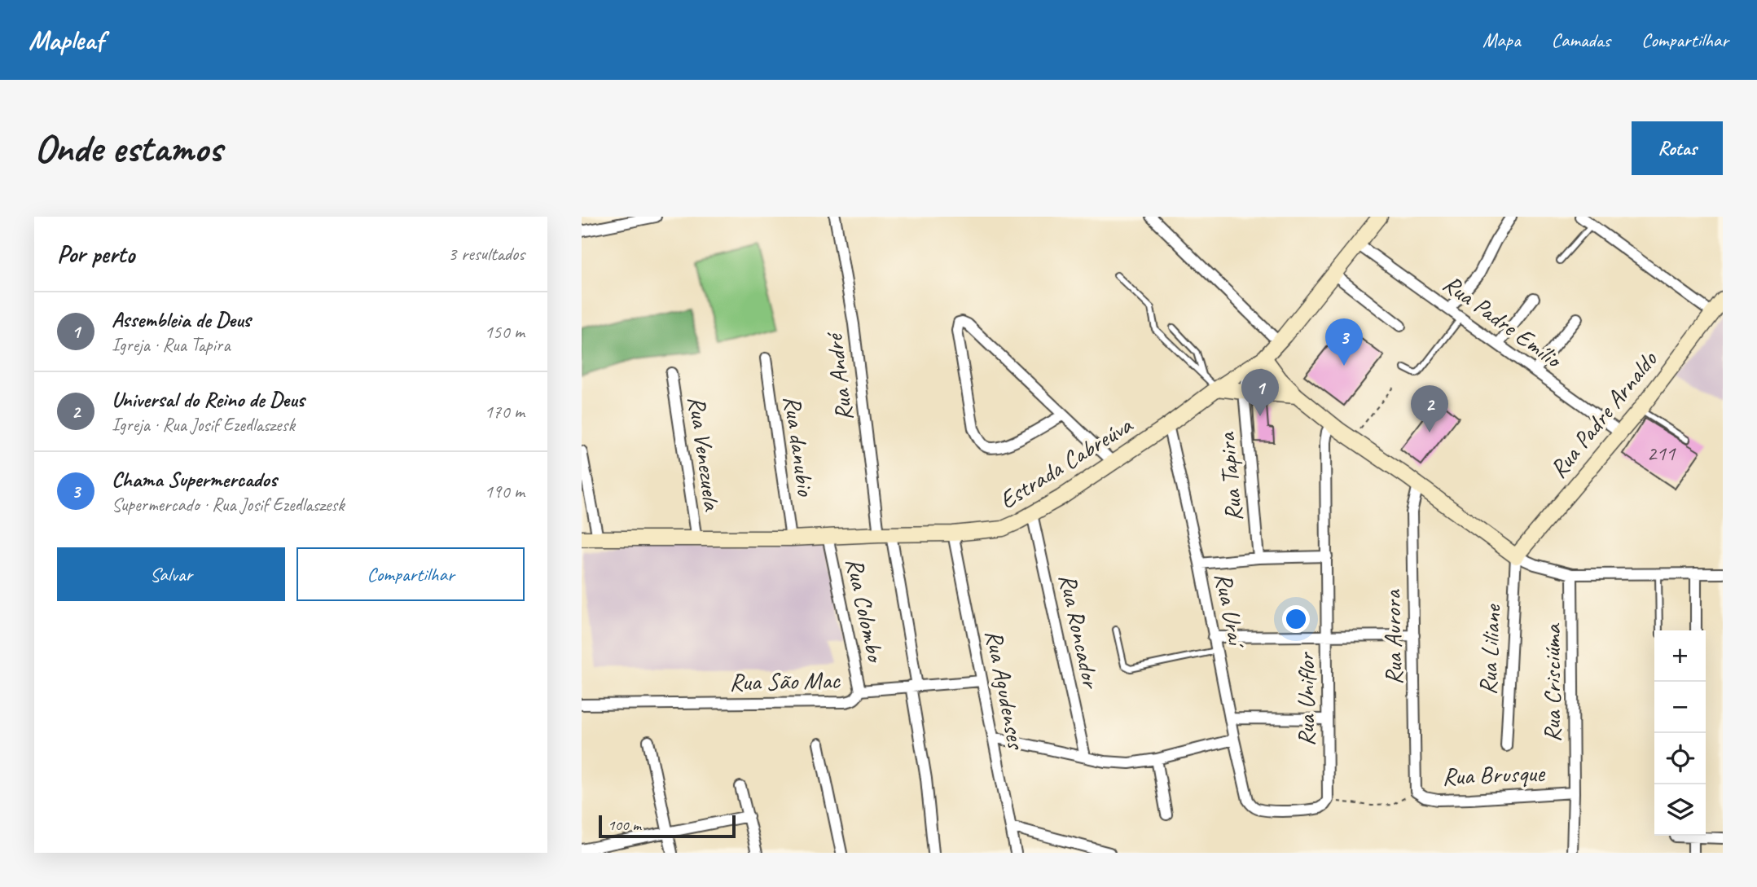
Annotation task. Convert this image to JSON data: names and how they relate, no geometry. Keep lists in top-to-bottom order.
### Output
{
  "streets": {
    "main road": ["Rua Padre Arnaldo", "Estrada Cabreúva"],
    "street": [
      "Rua Padre Emílio",
      "Rua André",
      "Rua danubio",
      "Rua Venezuela",
      "Rua Tapira",
      "Rua Uraí",
      "Rua Colombo",
      "Rua Roncador",
      "Rua Aurora",
      "Rua Liliane",
      "Rua São Mac",
      "Rua Crisciúma",
      "Rua Agudenses",
      "Rua Uniflor",
      "Rua Brusque"
    ]
  },
  "crossings": [
    ["Rua Padre Emílio", "Rua Padre Arnaldo"],
    ["Rua Padre Emílio", "Estrada Cabreúva"],
    ["Rua André", "Estrada Cabreúva"],
    ["Rua André", "Rua São Mac"],
    ["Rua Padre Arnaldo", "Rua Liliane"],
    ["Rua danubio", "Estrada Cabreúva"],
    ["Rua Venezuela", "Estrada Cabreúva"],
    ["Estrada Cabreúva", "Rua Uraí"],
    ["Estrada Cabreúva", "Rua Colombo"],
    ["Estrada Cabreúva", "Rua Roncador"],
    ["Estrada Cabreúva", "Rua Agudenses"],
    ["Rua Uraí", "Rua Uniflor"],
    ["Rua Colombo", "Rua São Mac"],
    ["Rua Aurora", "Rua Brusque"],
    ["Rua São Mac", "Rua Agudenses"],
    ["Rua Crisciúma", "Rua Brusque"]
  ],
  "house_numbers": ["211"],
  "scale_bar": "100 m",
  "page": {
    "header": "Mapleaf",
    "nav": ["Mapa", "Camadas", "Compartilhar"],
    "buttons": [
      "Rotas",
      ["Salvar", "Compartilhar"]
    ],
    "title": "Onde estamos",
    "heading": ["Por perto", "3 resultados"],
    "list": [
      {
        "mark": "1",
        "name": "Assembleia de Deus",
        "note": "Igreja · Rua Tapira",
        "value": "150 m"
      },
      {
        "mark": "2",
        "name": "Universal do Reino de Deus",
        "note": "Igreja · Rua Josif Ezedlaszesk",
        "value": "170 m"
      },
      {
        "mark": "3",
        "name": "Chama Supermercados",
        "note": "Supermercado · Rua Josif Ezedlaszesk",
        "value": "190 m"
      }
    ],
    "pins": ["3", "1", "2"],
    "map_buttons": ["+", "−"],
    "scale": "100 m"
  }
}
